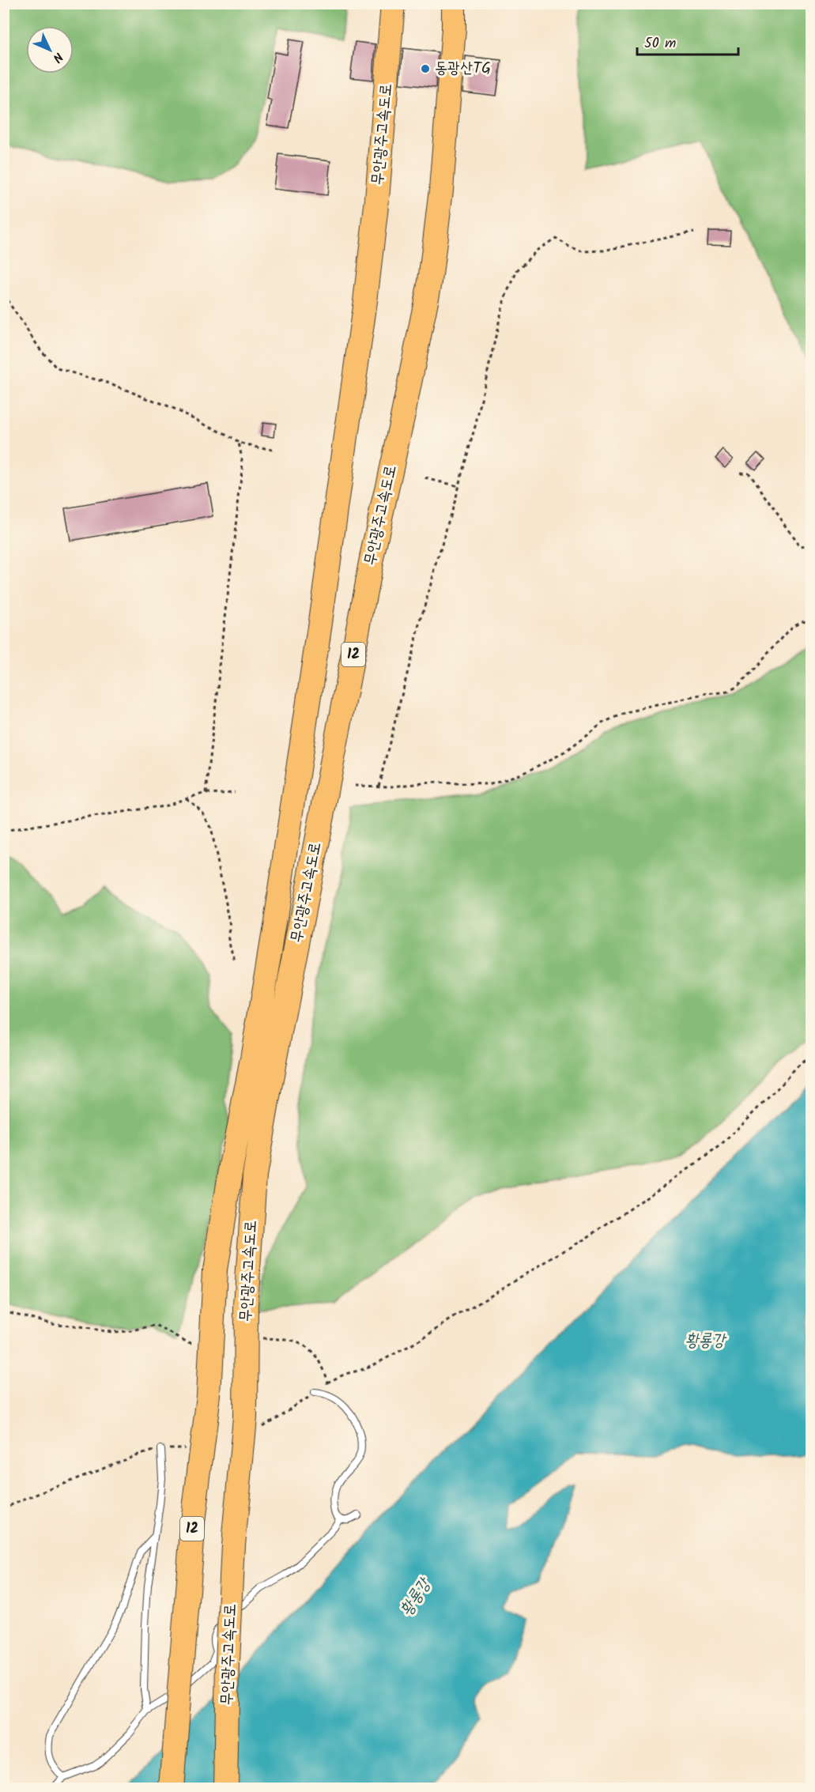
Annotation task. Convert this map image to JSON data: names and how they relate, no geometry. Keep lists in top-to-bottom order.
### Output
{
  "streets": {
    "highway": ["무안광주고속도로", "12"]
  },
  "water": ["황룡강"],
  "places": ["동광산TG"],
  "scale_bar": "50 m",
  "north": "bottom right"
}
